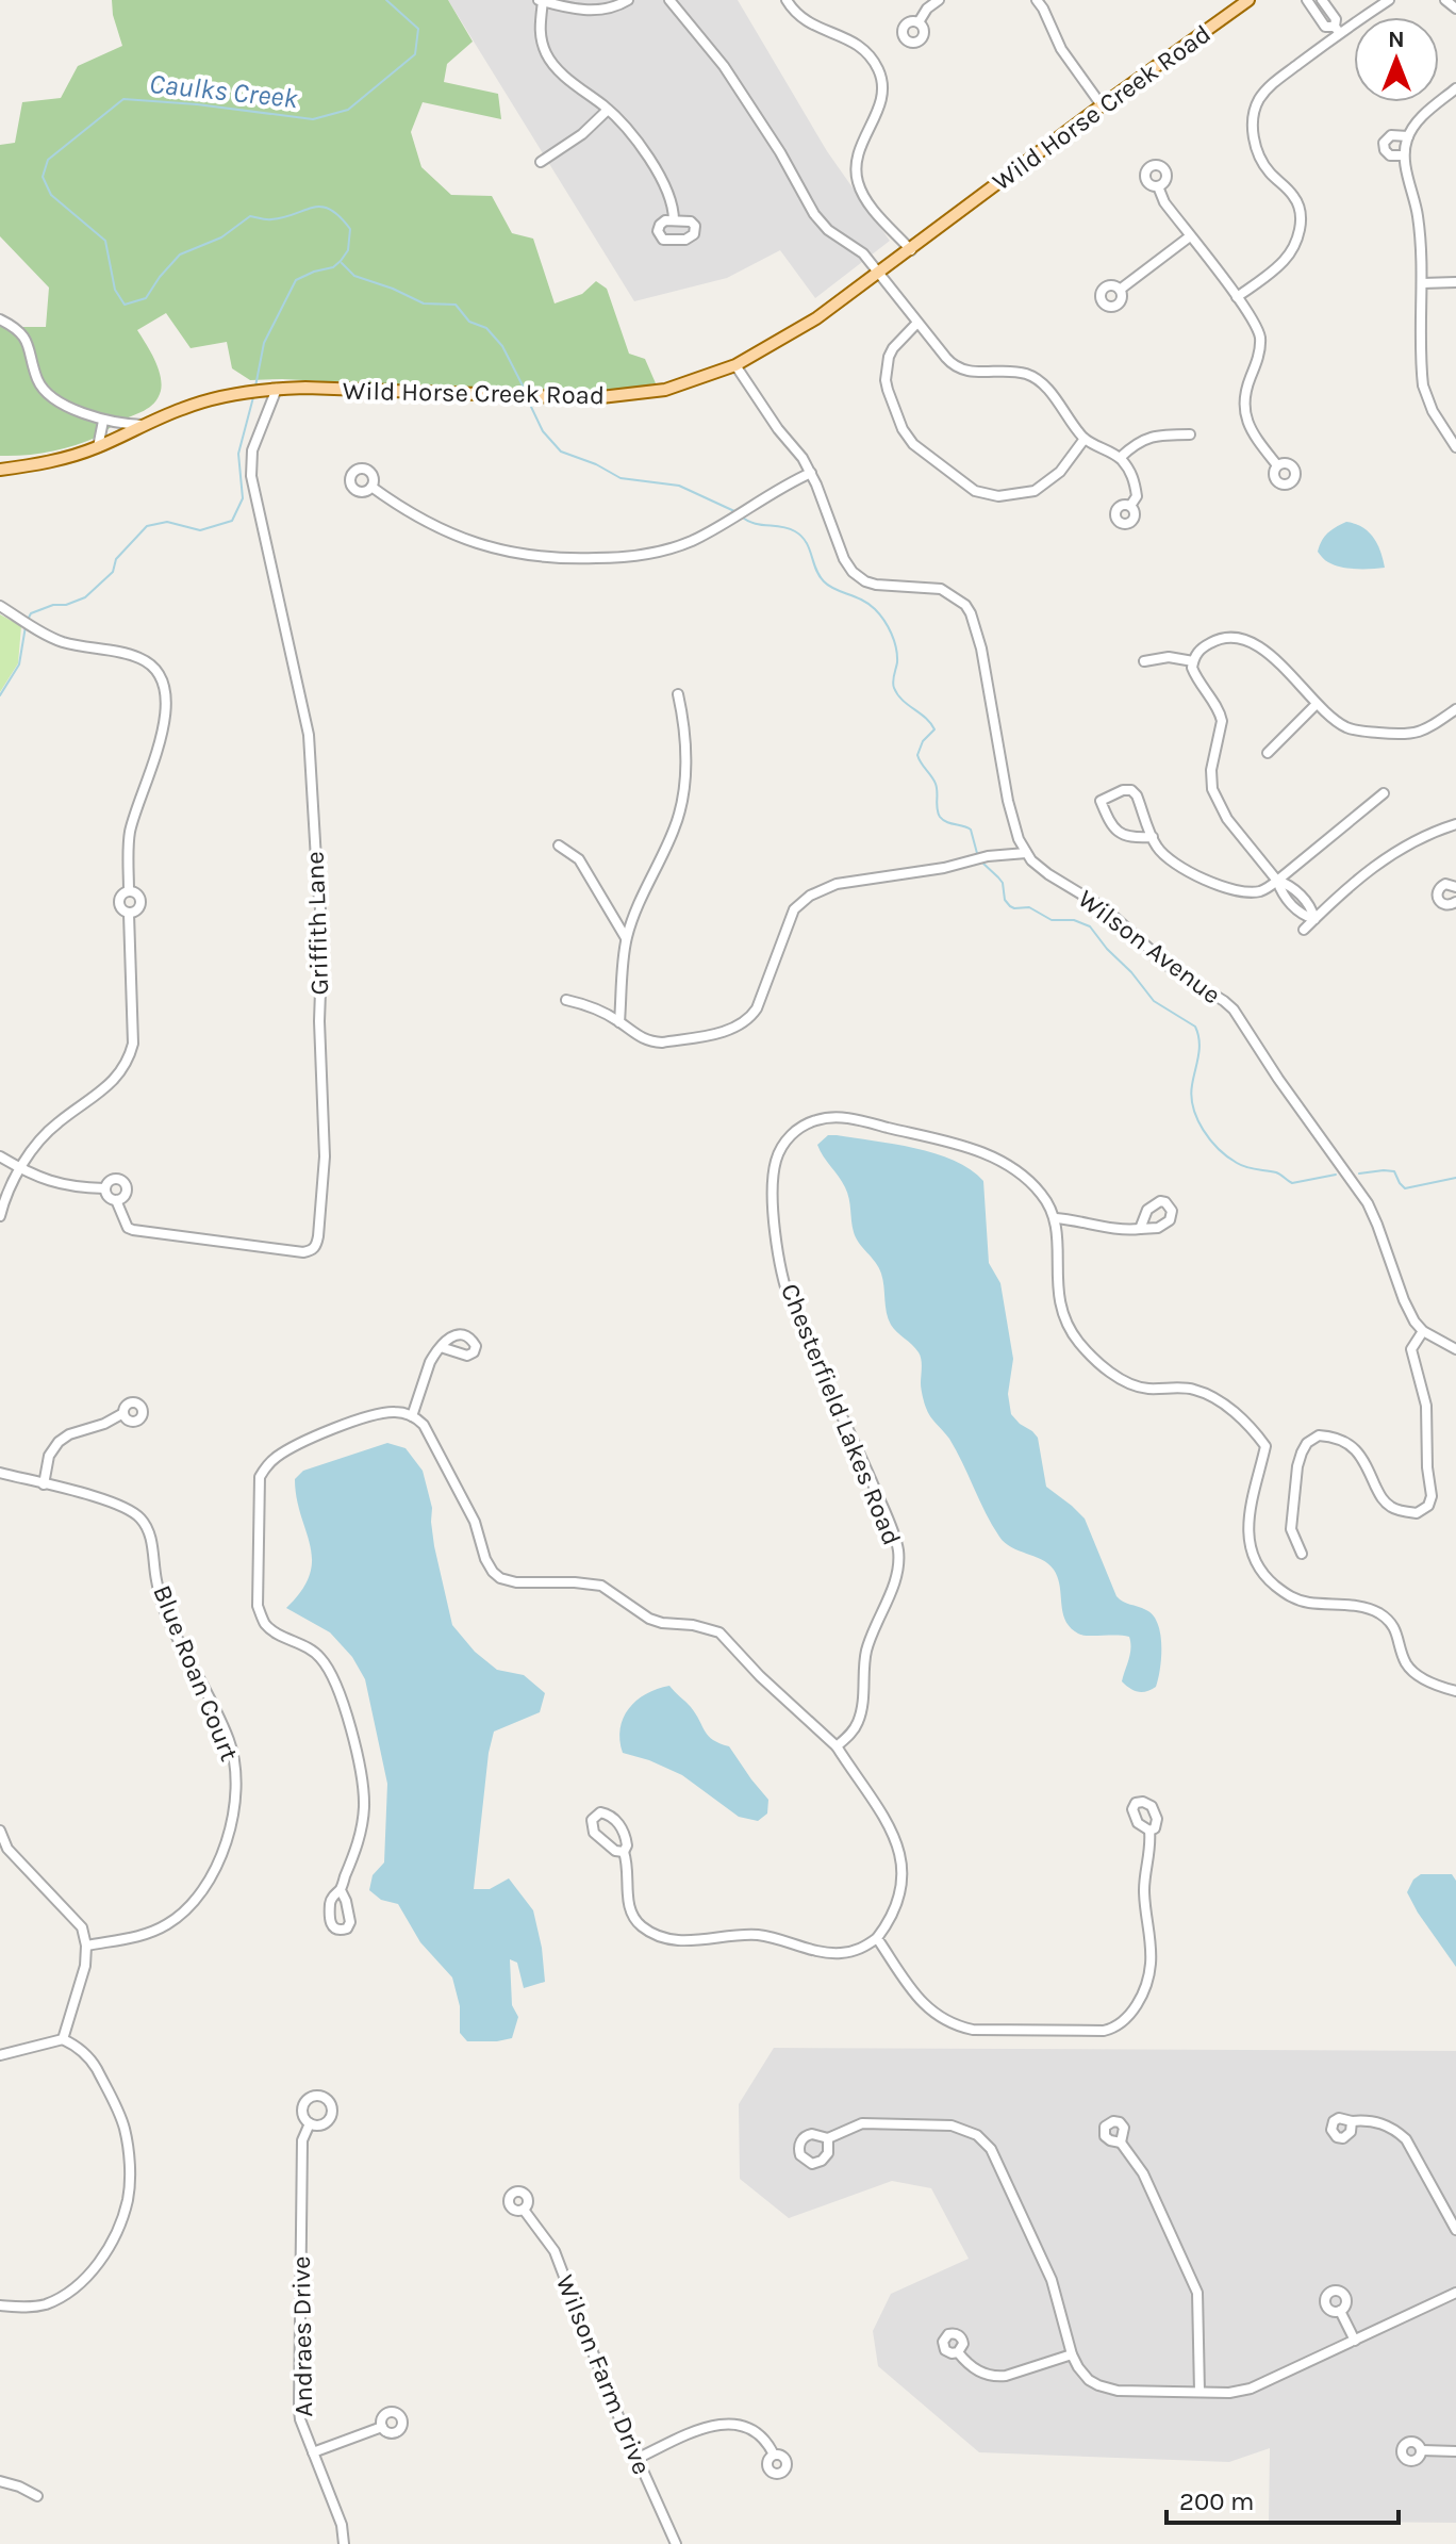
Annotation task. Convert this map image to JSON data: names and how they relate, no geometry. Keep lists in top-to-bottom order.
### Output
{
  "streets": {
    "main road": ["Wild Horse Creek Road"],
    "street": [
      "Griffith Lane",
      "Wilson Avenue",
      "Chesterfield Lakes Road",
      "Blue Roan Court",
      "Andraes Drive",
      "Wilson Farm Drive"
    ]
  },
  "crossings": [
    ["Wild Horse Creek Road", "Griffith Lane"],
    ["Wild Horse Creek Road", "Wilson Avenue"]
  ],
  "water": ["Caulks Creek"],
  "scale_bar": "200 m",
  "north": "top"
}
